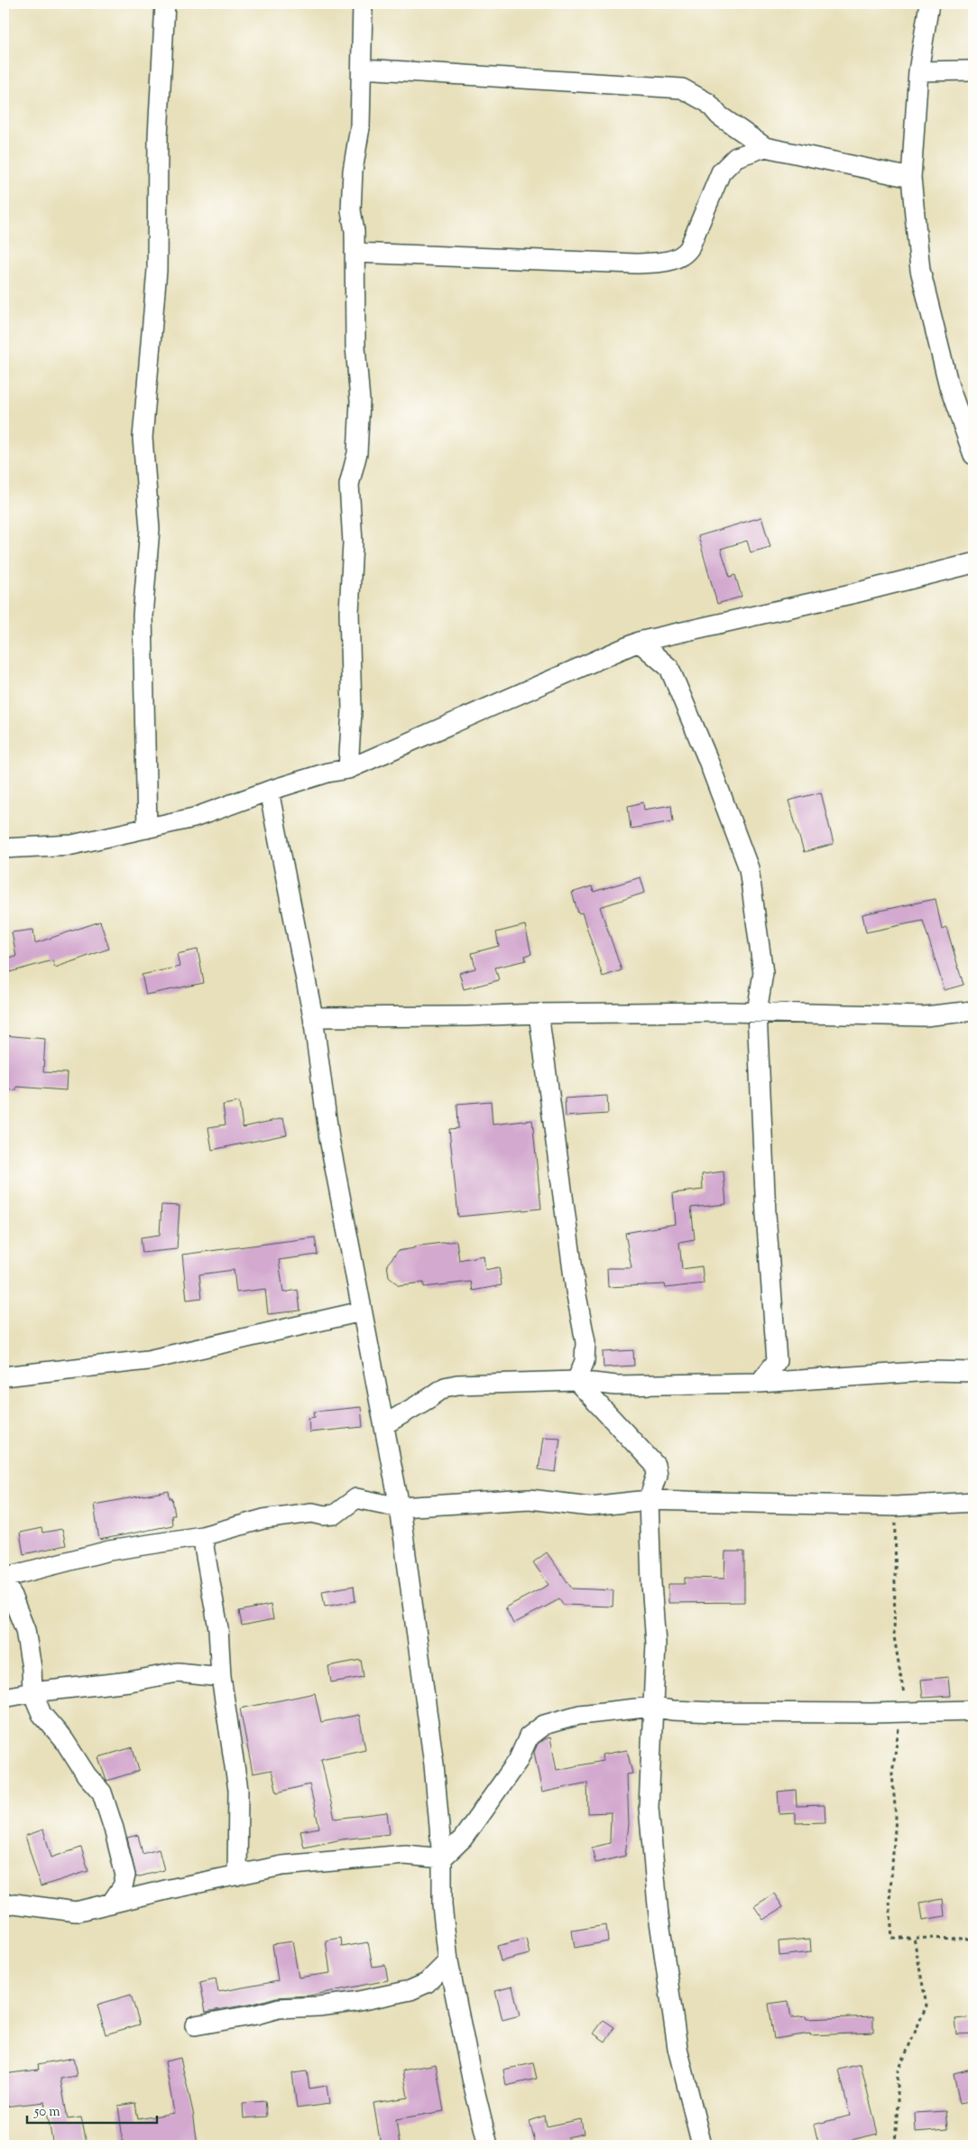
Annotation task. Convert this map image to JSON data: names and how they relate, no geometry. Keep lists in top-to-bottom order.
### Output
{
  "scale_bar": "50 m"
}
